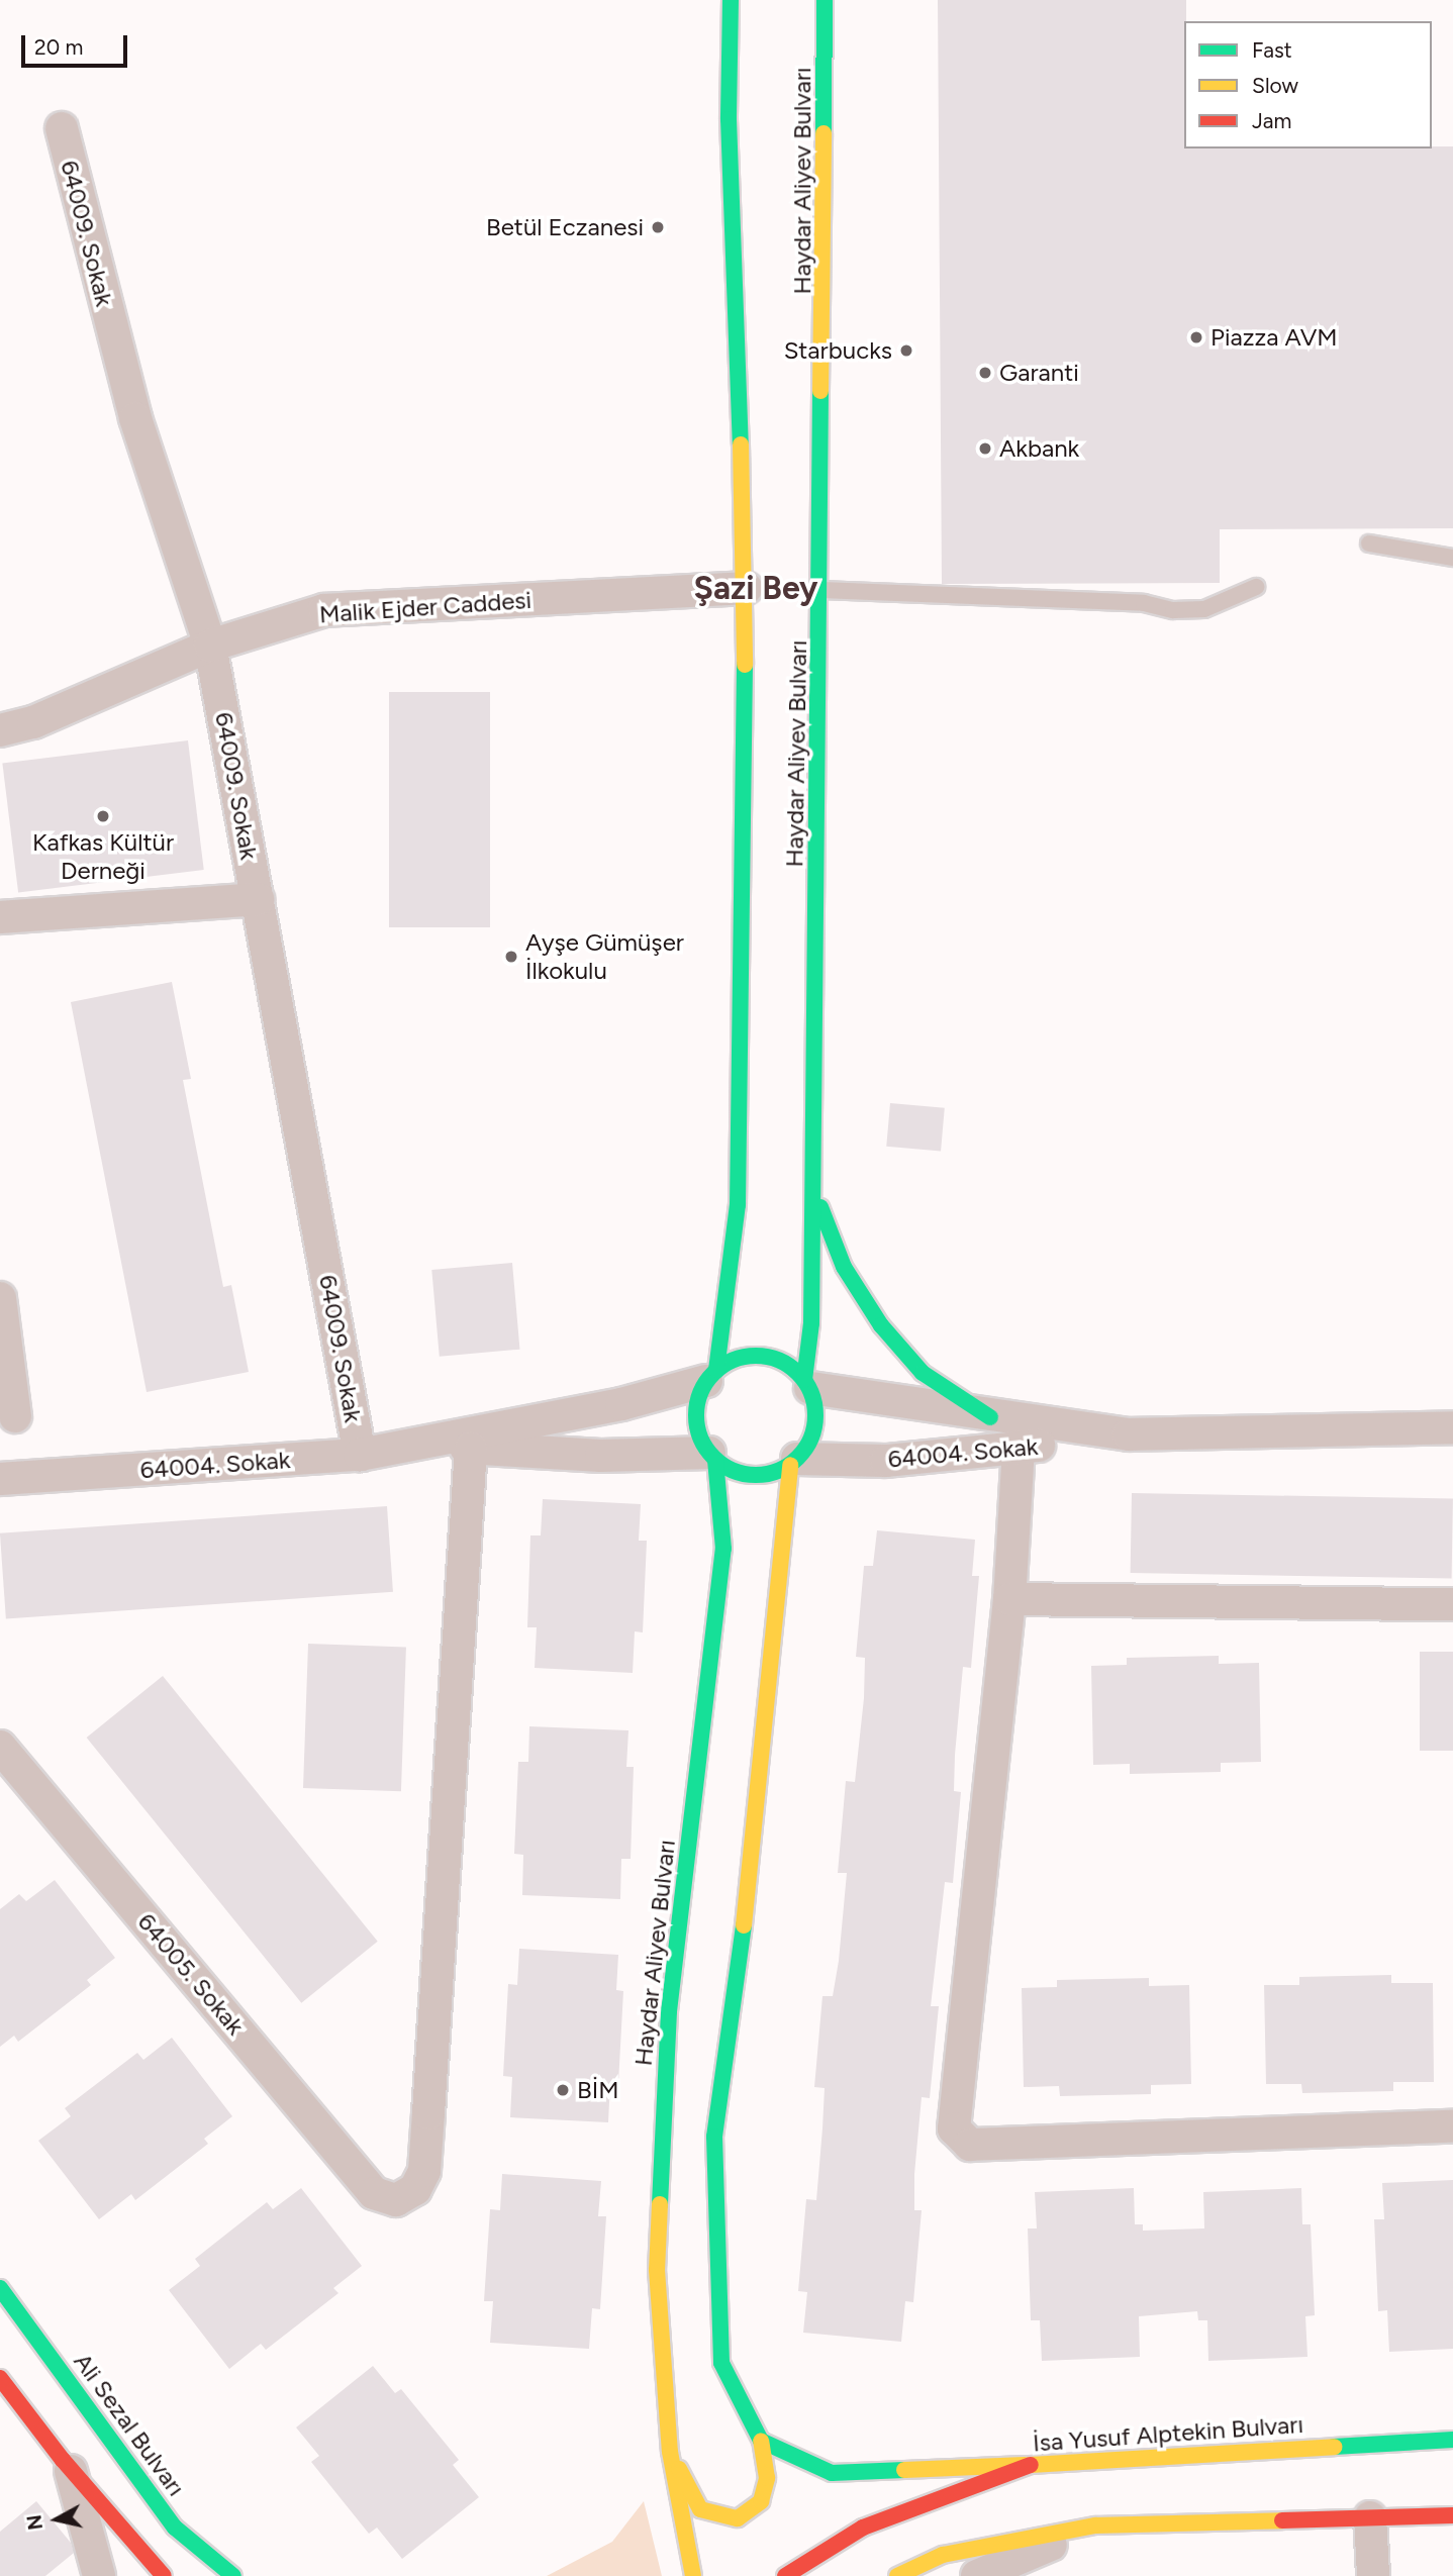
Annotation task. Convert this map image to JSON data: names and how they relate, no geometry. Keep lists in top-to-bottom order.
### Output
{
  "streets": {
    "main road": ["Haydar Aliyev Bulvarı", "Ali Sezal Bulvarı", "İsa Yusuf Alptekin Bulvarı"],
    "street": [
      "64009. Sokak",
      "Malik Ejder Caddesi",
      "64004. Sokak",
      "64005. Sokak"
    ]
  },
  "crossings": [
    ["Haydar Aliyev Bulvarı", "64004. Sokak"],
    ["64009. Sokak", "Malik Ejder Caddesi"],
    ["64009. Sokak", "64004. Sokak"],
    ["64004. Sokak", "64005. Sokak"]
  ],
  "districts": ["Şazi Bey"],
  "places": [
    "Betül Eczanesi",
    "Piazza AVM",
    "Starbucks",
    "Garanti",
    "Akbank",
    "Kafkas Kültür Derneği",
    "Ayşe Gümüşer İlkokulu",
    "BİM"
  ],
  "legend": ["Fast", "Slow", "Jam"],
  "scale_bar": "20 m",
  "north": "left"
}
